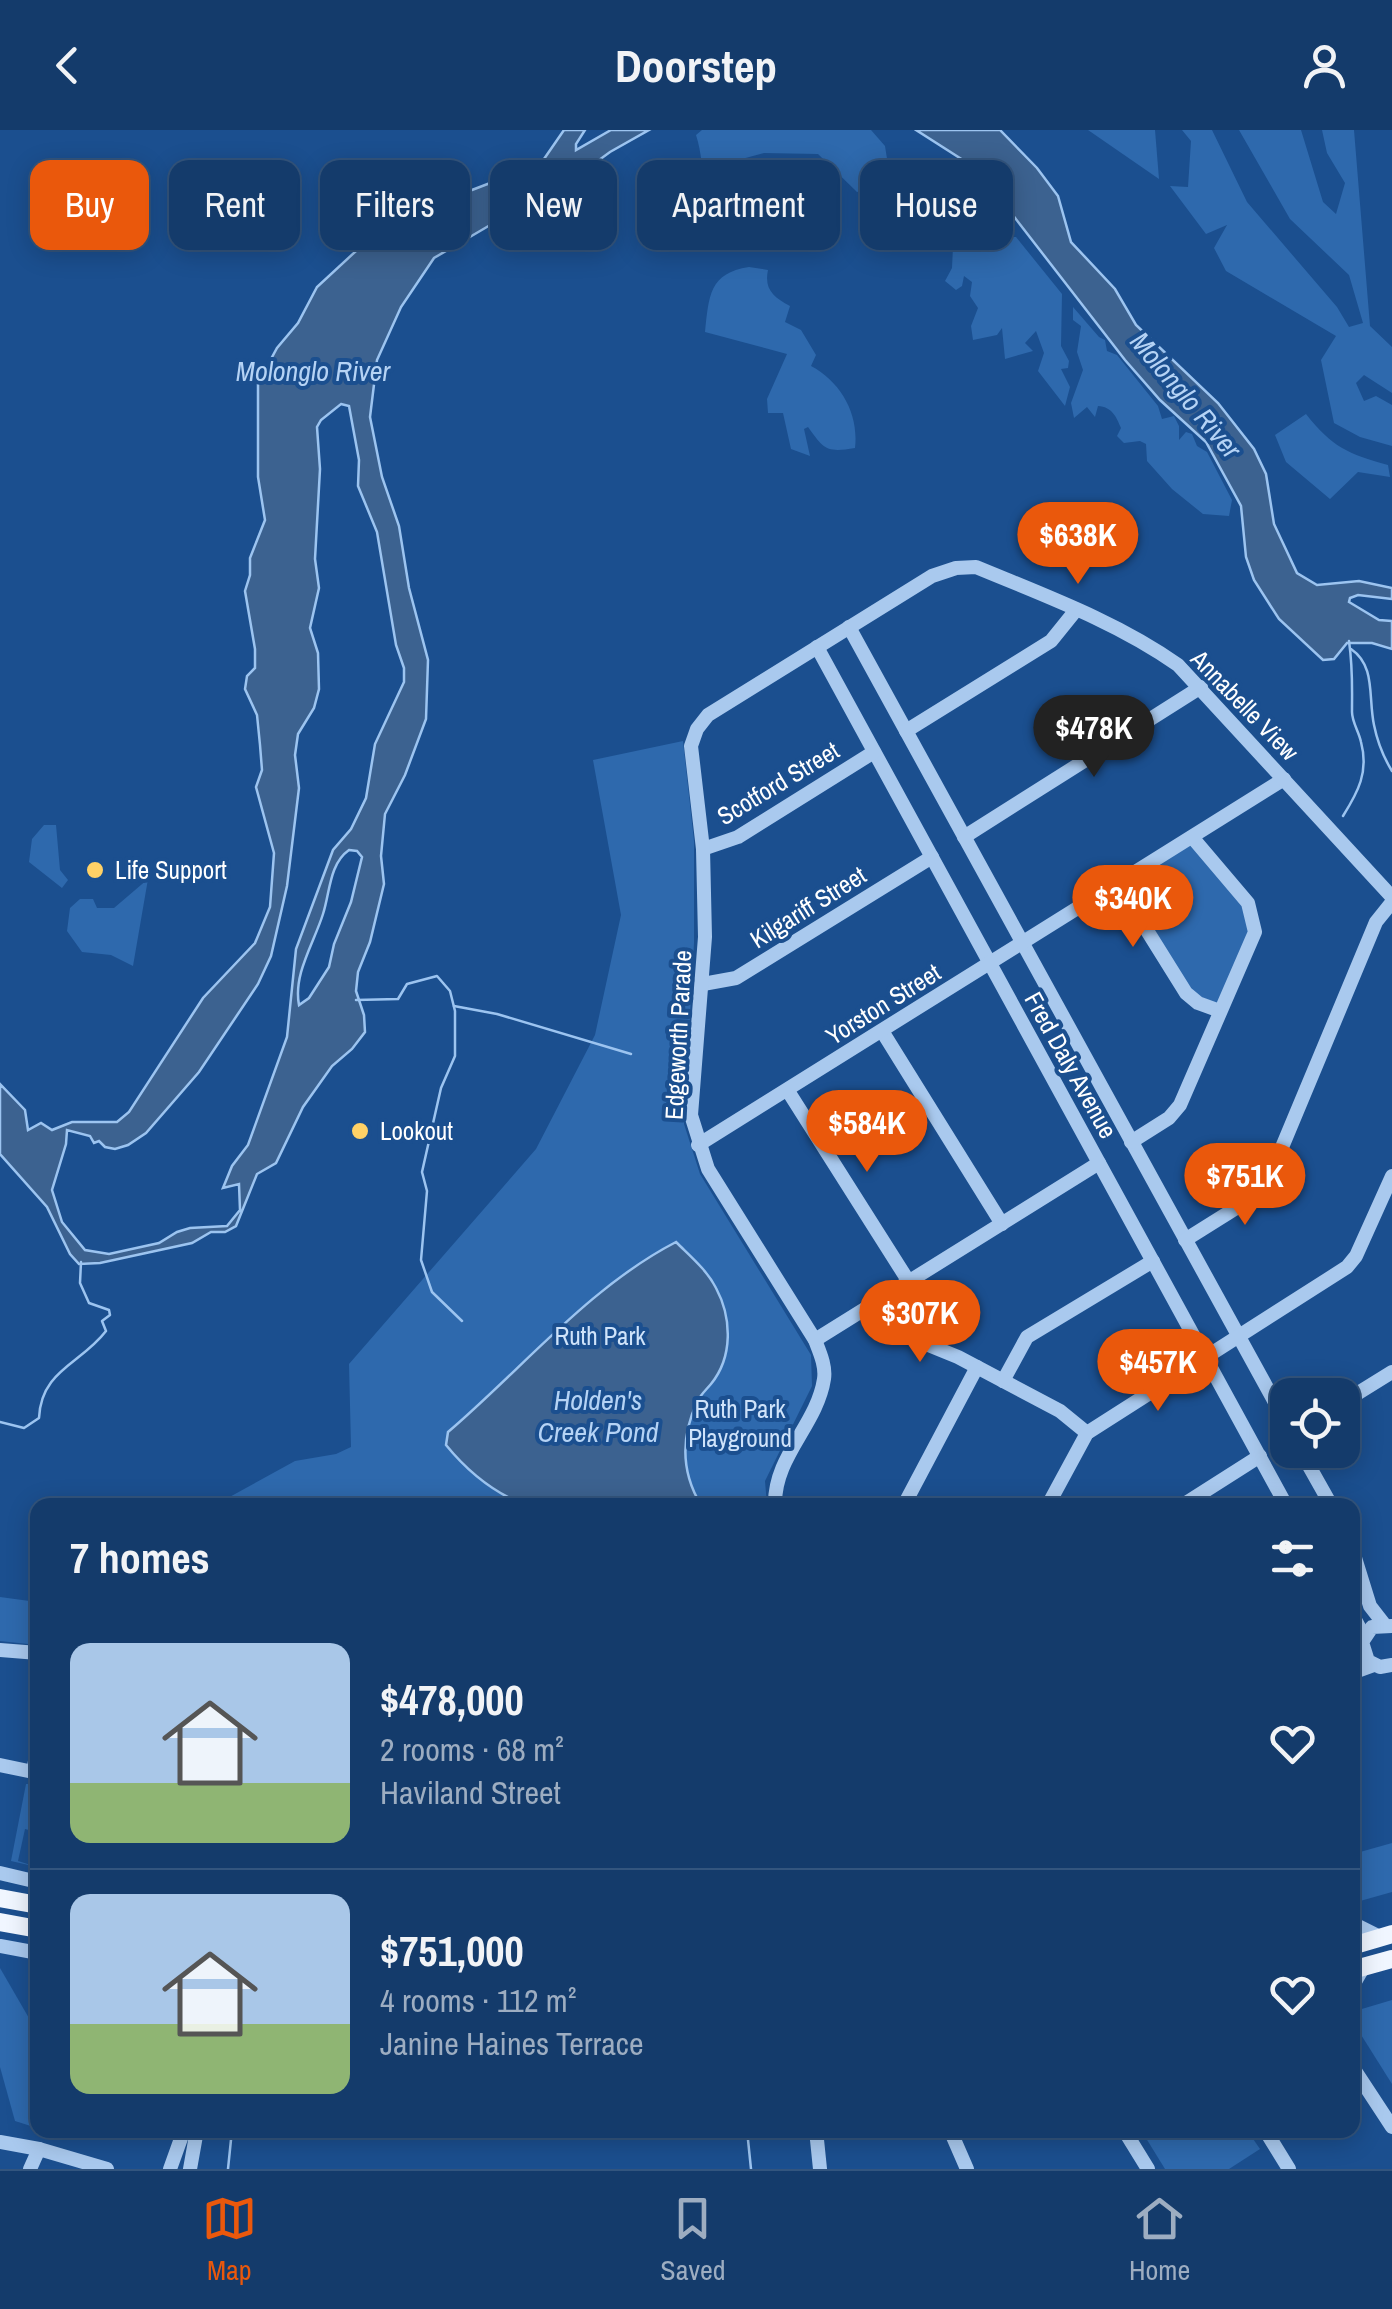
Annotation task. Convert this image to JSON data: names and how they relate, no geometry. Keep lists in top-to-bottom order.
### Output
{
  "streets": {
    "street": [
      "Annabelle View",
      "Scotford Street",
      "Kilgariff Street",
      "Yorston Street",
      "Edgeworth Parade",
      "Fred Daly Avenue"
    ]
  },
  "crossings": [
    ["Annabelle View", "Yorston Street"],
    ["Annabelle View", "Edgeworth Parade"],
    ["Annabelle View", "Fred Daly Avenue"],
    ["Scotford Street", "Edgeworth Parade"],
    ["Scotford Street", "Fred Daly Avenue"],
    ["Kilgariff Street", "Edgeworth Parade"],
    ["Kilgariff Street", "Fred Daly Avenue"],
    ["Yorston Street", "Edgeworth Parade"],
    ["Yorston Street", "Fred Daly Avenue"],
    ["Edgeworth Parade", "Fred Daly Avenue"]
  ],
  "water": ["Molonglo River", "Holden's Creek Pond"],
  "parks": ["Ruth Park", "Ruth Park Playground"],
  "places": ["Life Support", "Lookout"],
  "page": {
    "header": "Doorstep",
    "chip": [
      "Buy",
      "Rent",
      "Filters",
      "New",
      "Apartment",
      "House"
    ],
    "price": [
      "$638K",
      "$478K",
      "$340K",
      "$584K",
      "$751K",
      "$307K",
      "$457K"
    ],
    "heading": "7 homes",
    "list": [
      {
        "name": "$478,000",
        "note": "2 rooms · 68 m² · Haviland Street"
      },
      {
        "name": "$751,000",
        "note": "4 rooms · 112 m² · Janine Haines Terrace"
      }
    ],
    "tabs": ["Map", "Saved", "Home"]
  }
}
